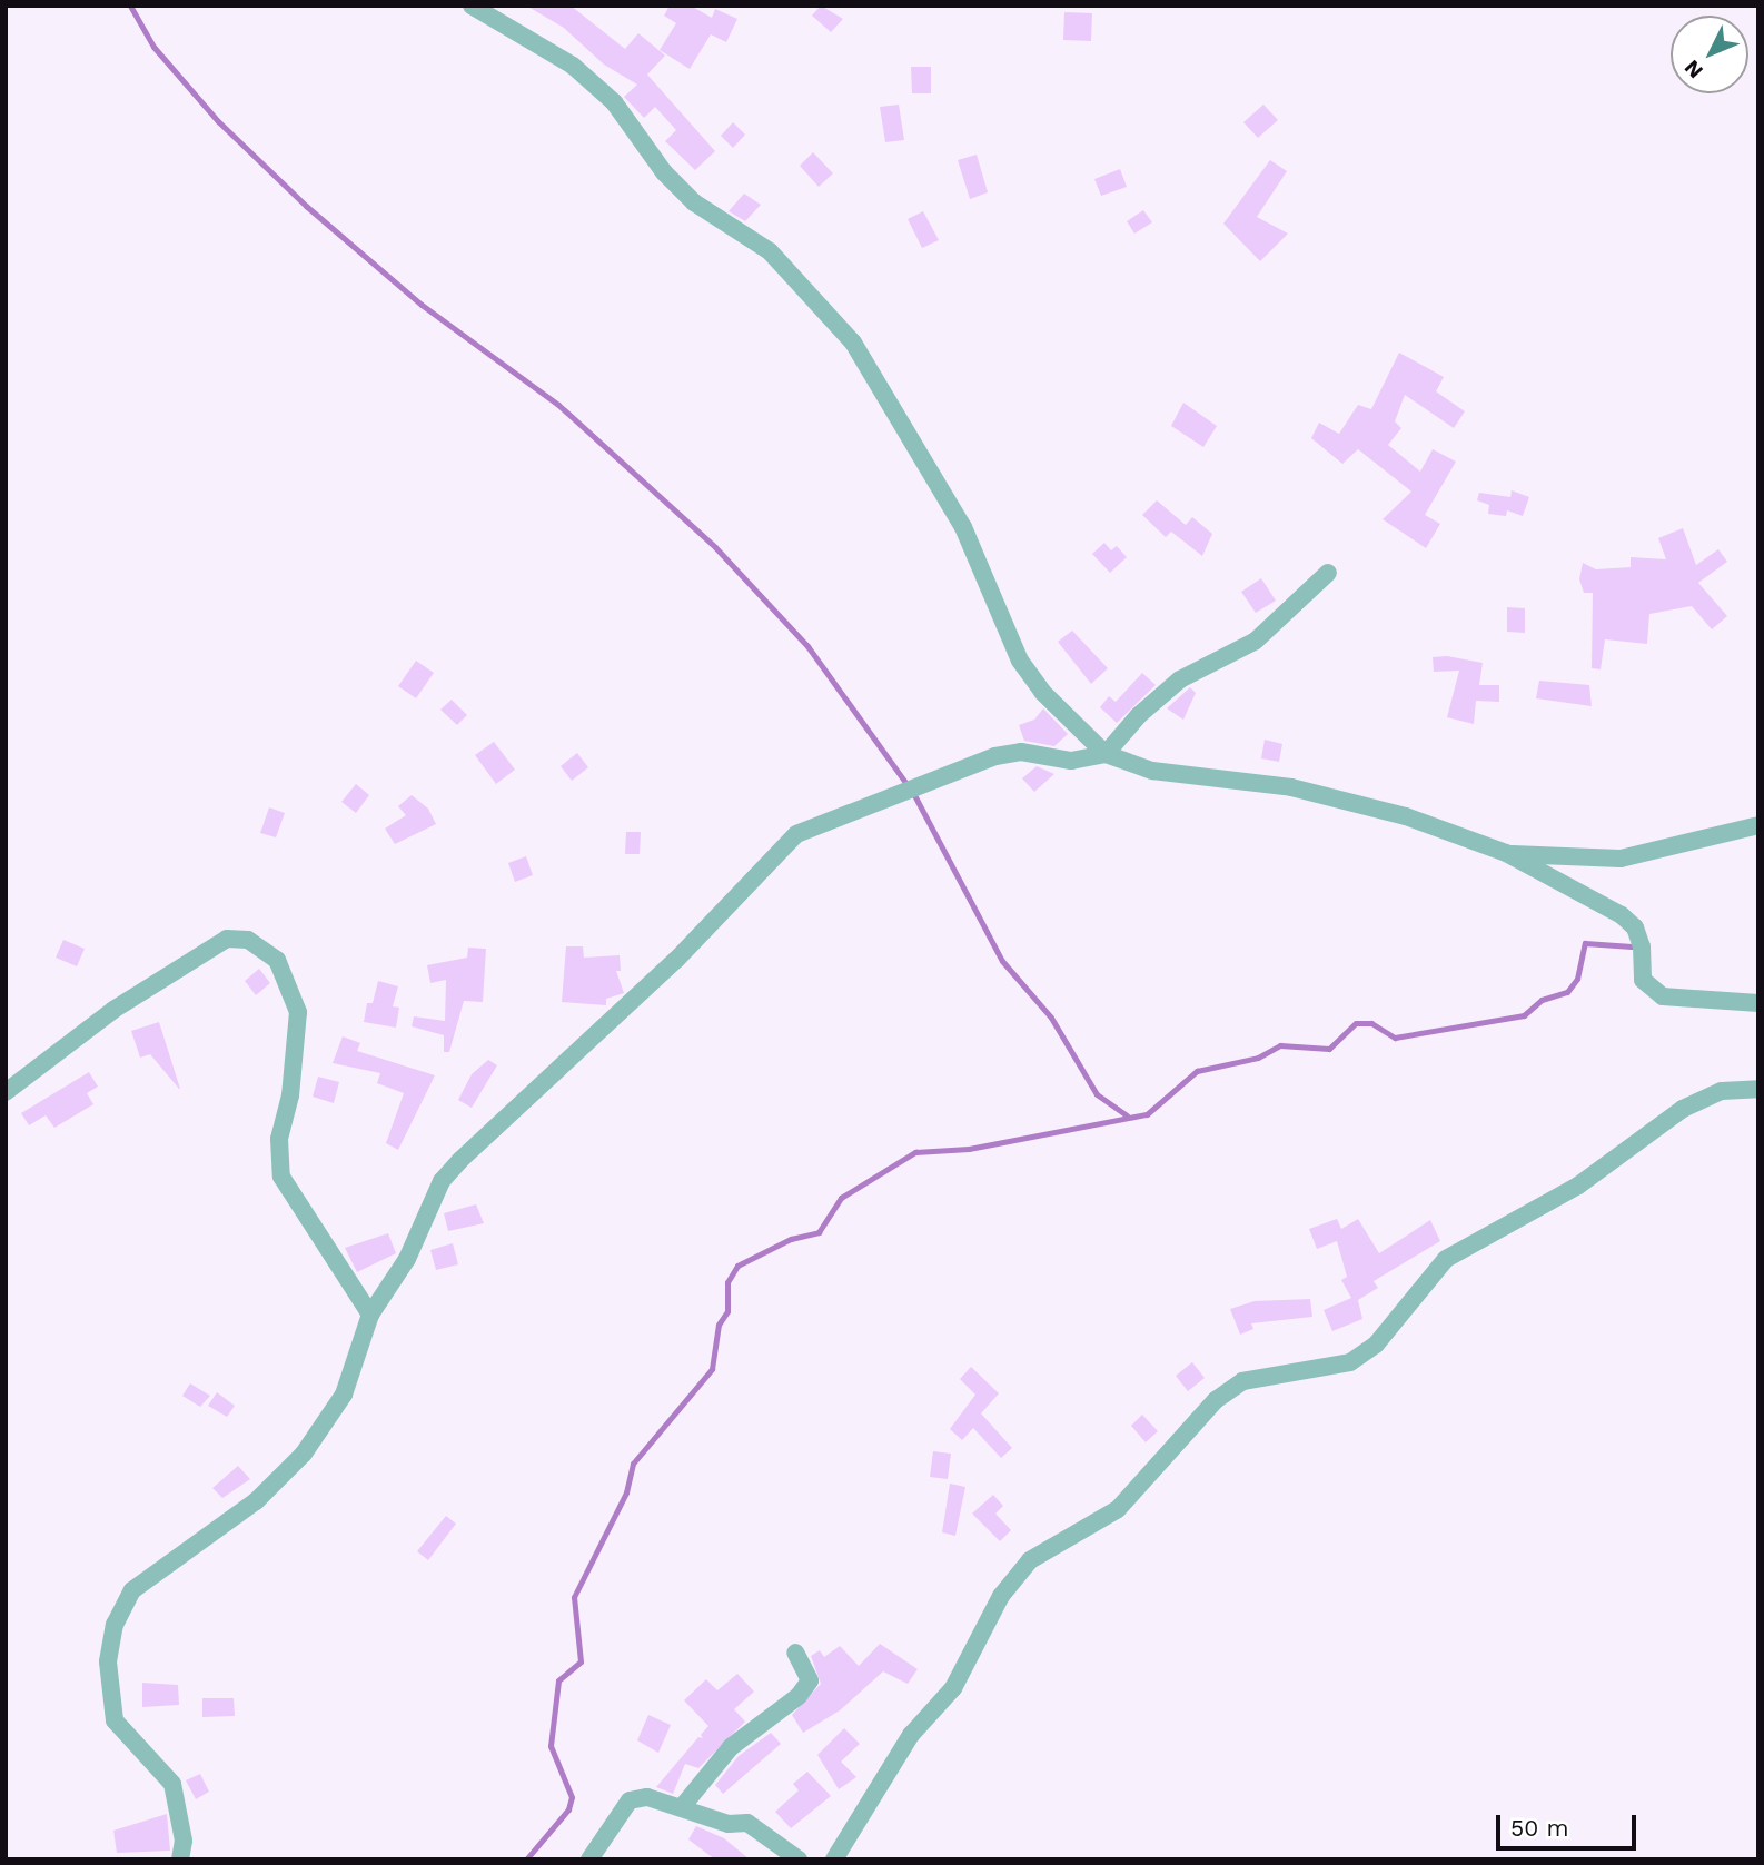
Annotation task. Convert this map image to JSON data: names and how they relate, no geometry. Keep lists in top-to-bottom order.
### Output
{
  "scale_bar": "50 m",
  "north": "bottom left"
}
